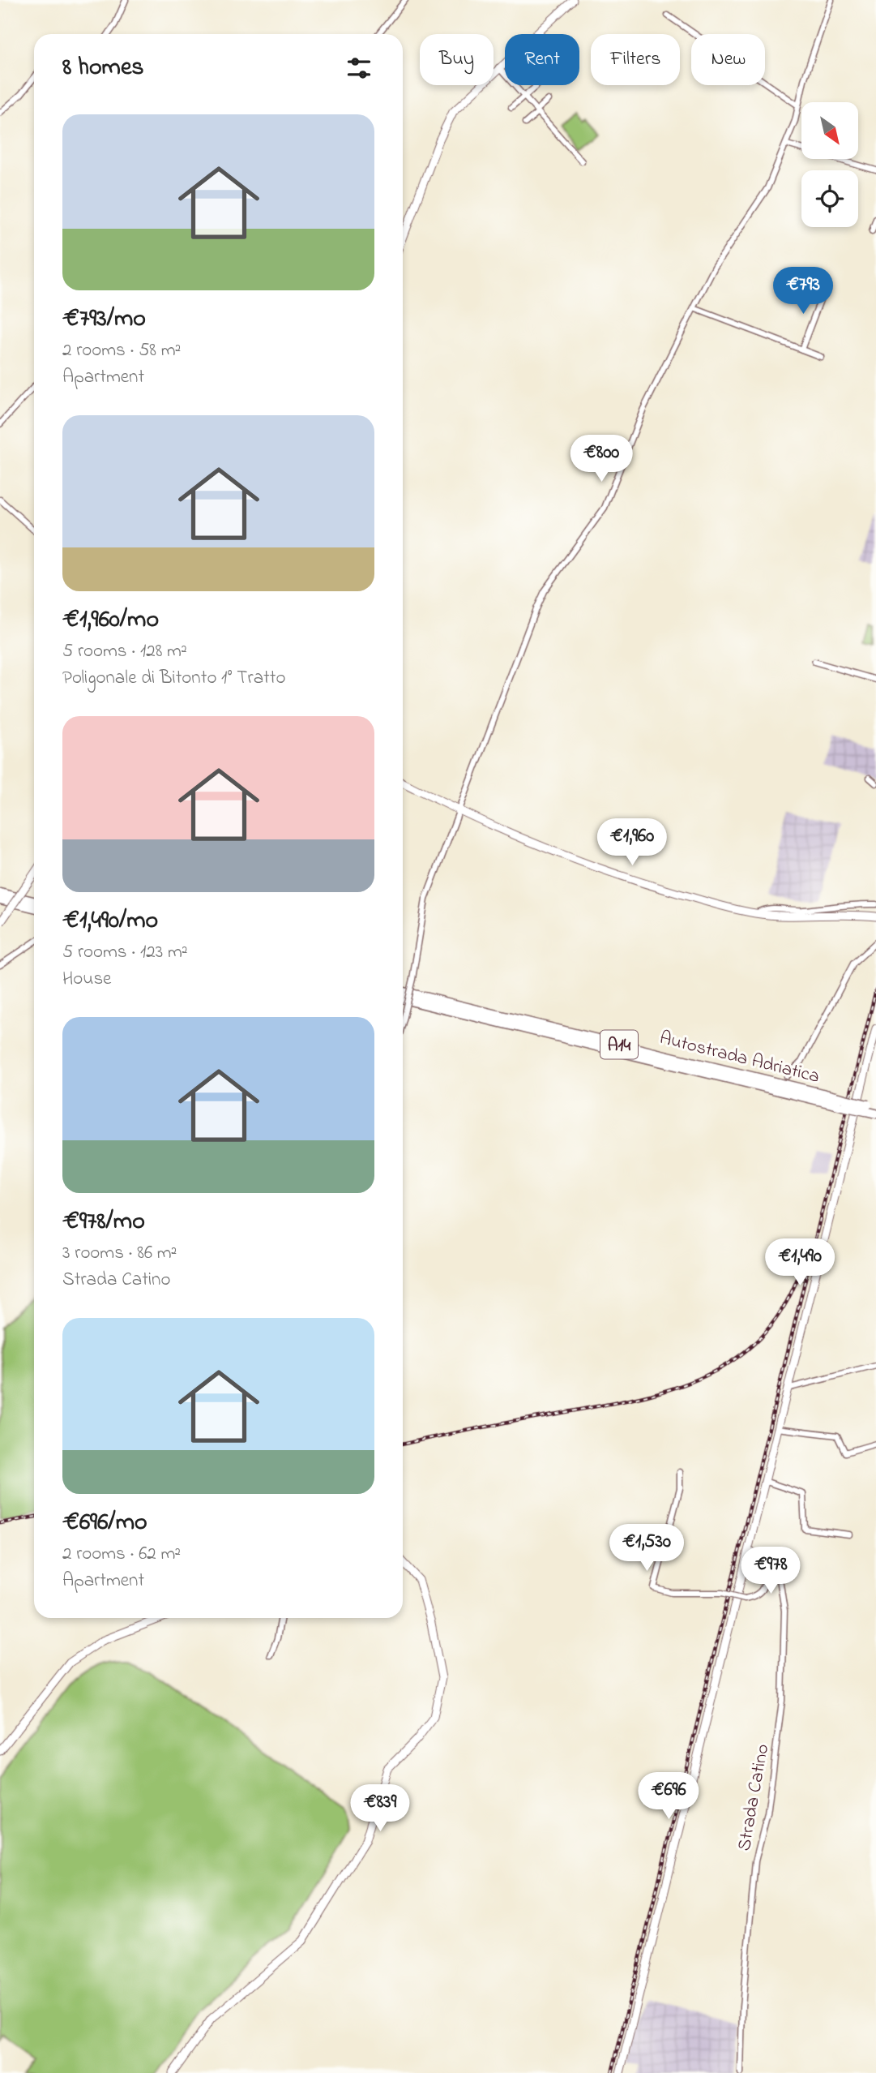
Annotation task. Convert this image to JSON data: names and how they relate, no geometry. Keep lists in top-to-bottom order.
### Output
{
  "streets": {
    "highway": ["A14", "Autostrada Adriatica"],
    "street": ["Strada Catino"]
  },
  "north": "bottom right",
  "page": {
    "chip": [
      "Buy",
      "Rent",
      "Filters",
      "New"
    ],
    "heading": "8 homes",
    "list": [
      {
        "name": "€793/mo",
        "note": "2 rooms · 58 m² · Apartment"
      },
      {
        "name": "€1,960/mo",
        "note": "5 rooms · 128 m² · Poligonale di Bitonto 1° Tratto"
      },
      {
        "name": "€1,490/mo",
        "note": "5 rooms · 123 m² · House"
      },
      {
        "name": "€978/mo",
        "note": "3 rooms · 86 m² · Strada Catino"
      },
      {
        "name": "€696/mo",
        "note": "2 rooms · 62 m² · Apartment"
      }
    ],
    "price": [
      "€793",
      "€800",
      "€1,960",
      "€1,490",
      "€1,530",
      "€978",
      "€696",
      "€839"
    ]
  }
}
